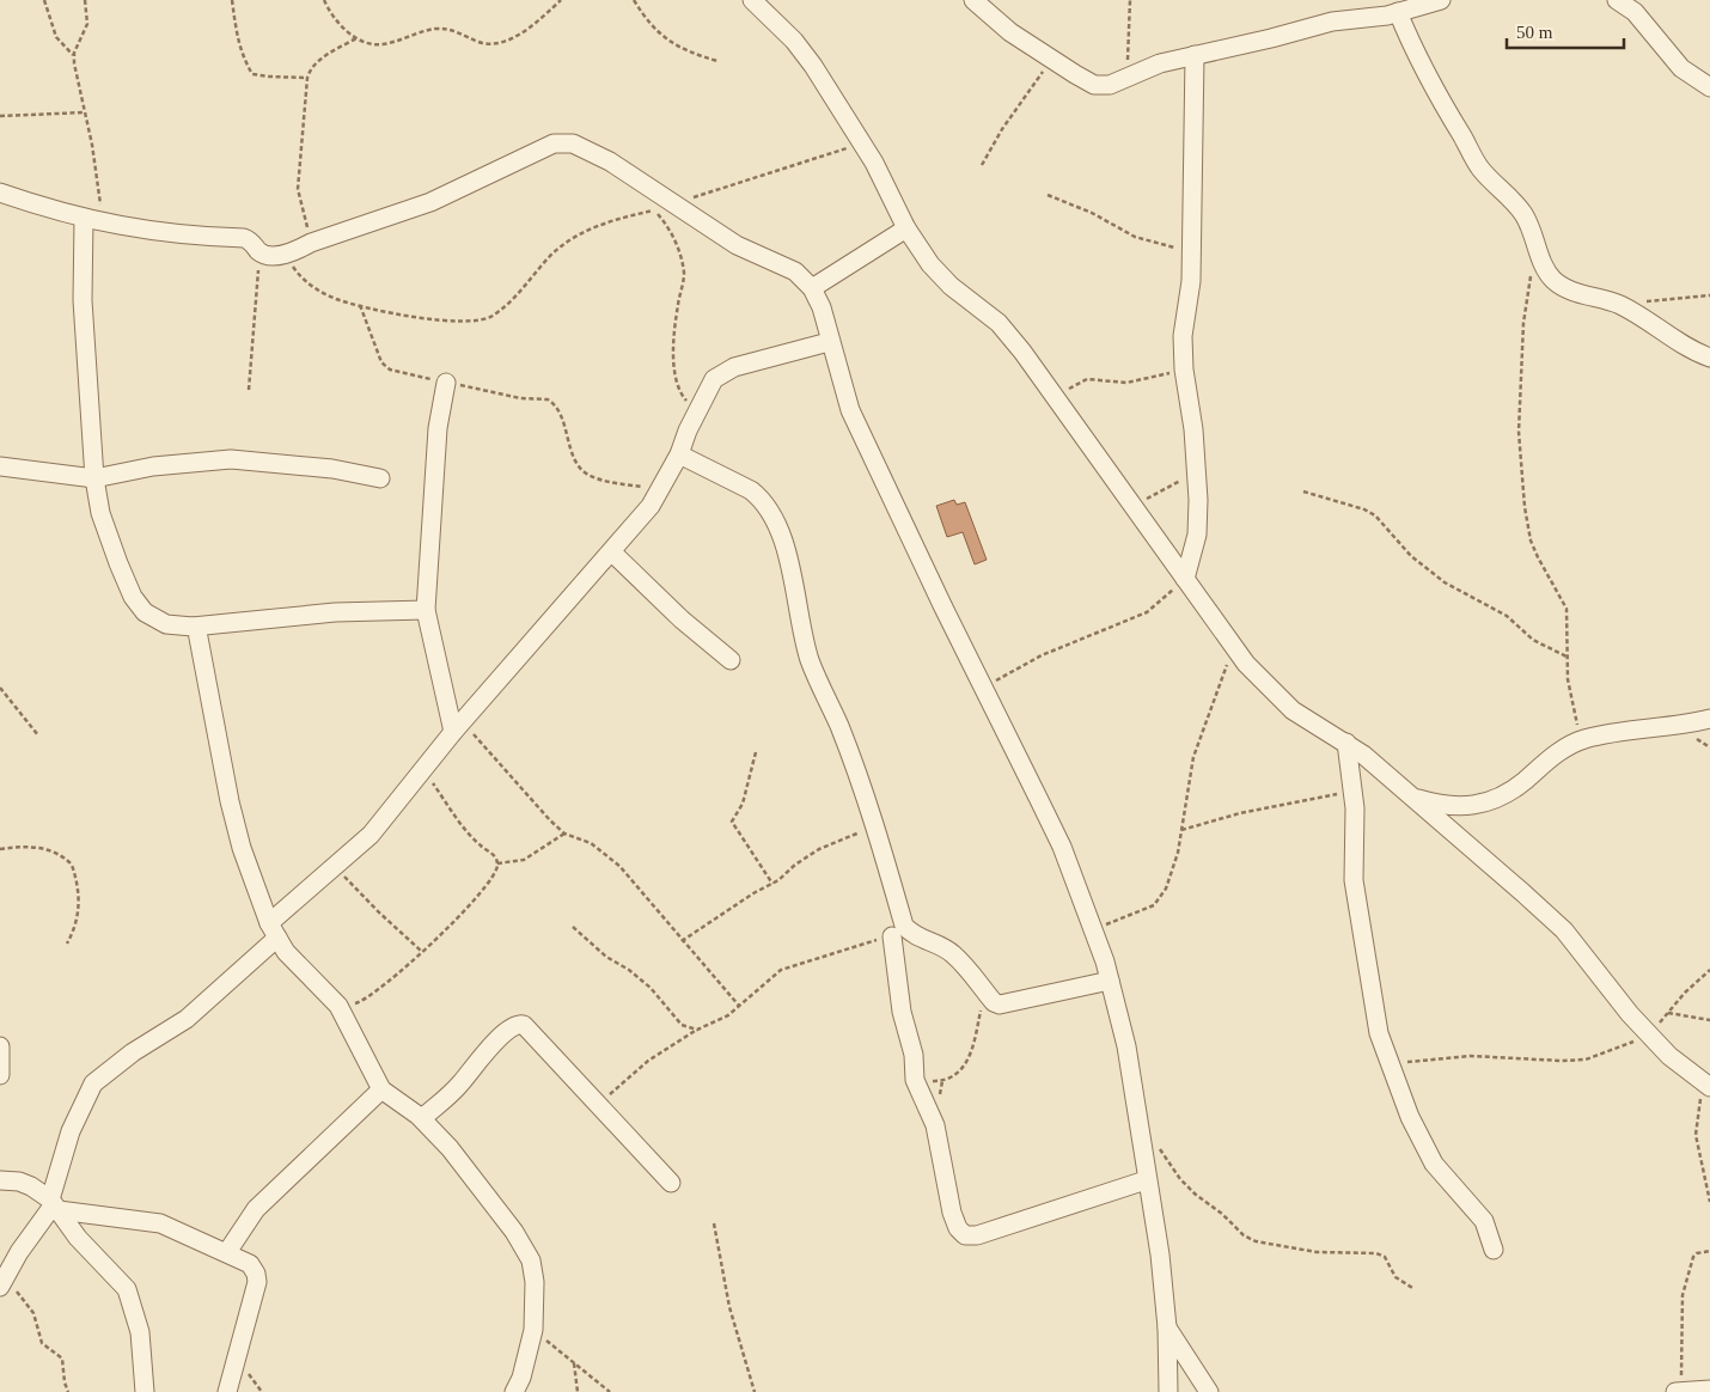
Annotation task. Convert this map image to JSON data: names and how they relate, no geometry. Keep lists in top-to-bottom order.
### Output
{
  "scale_bar": "50 m"
}
